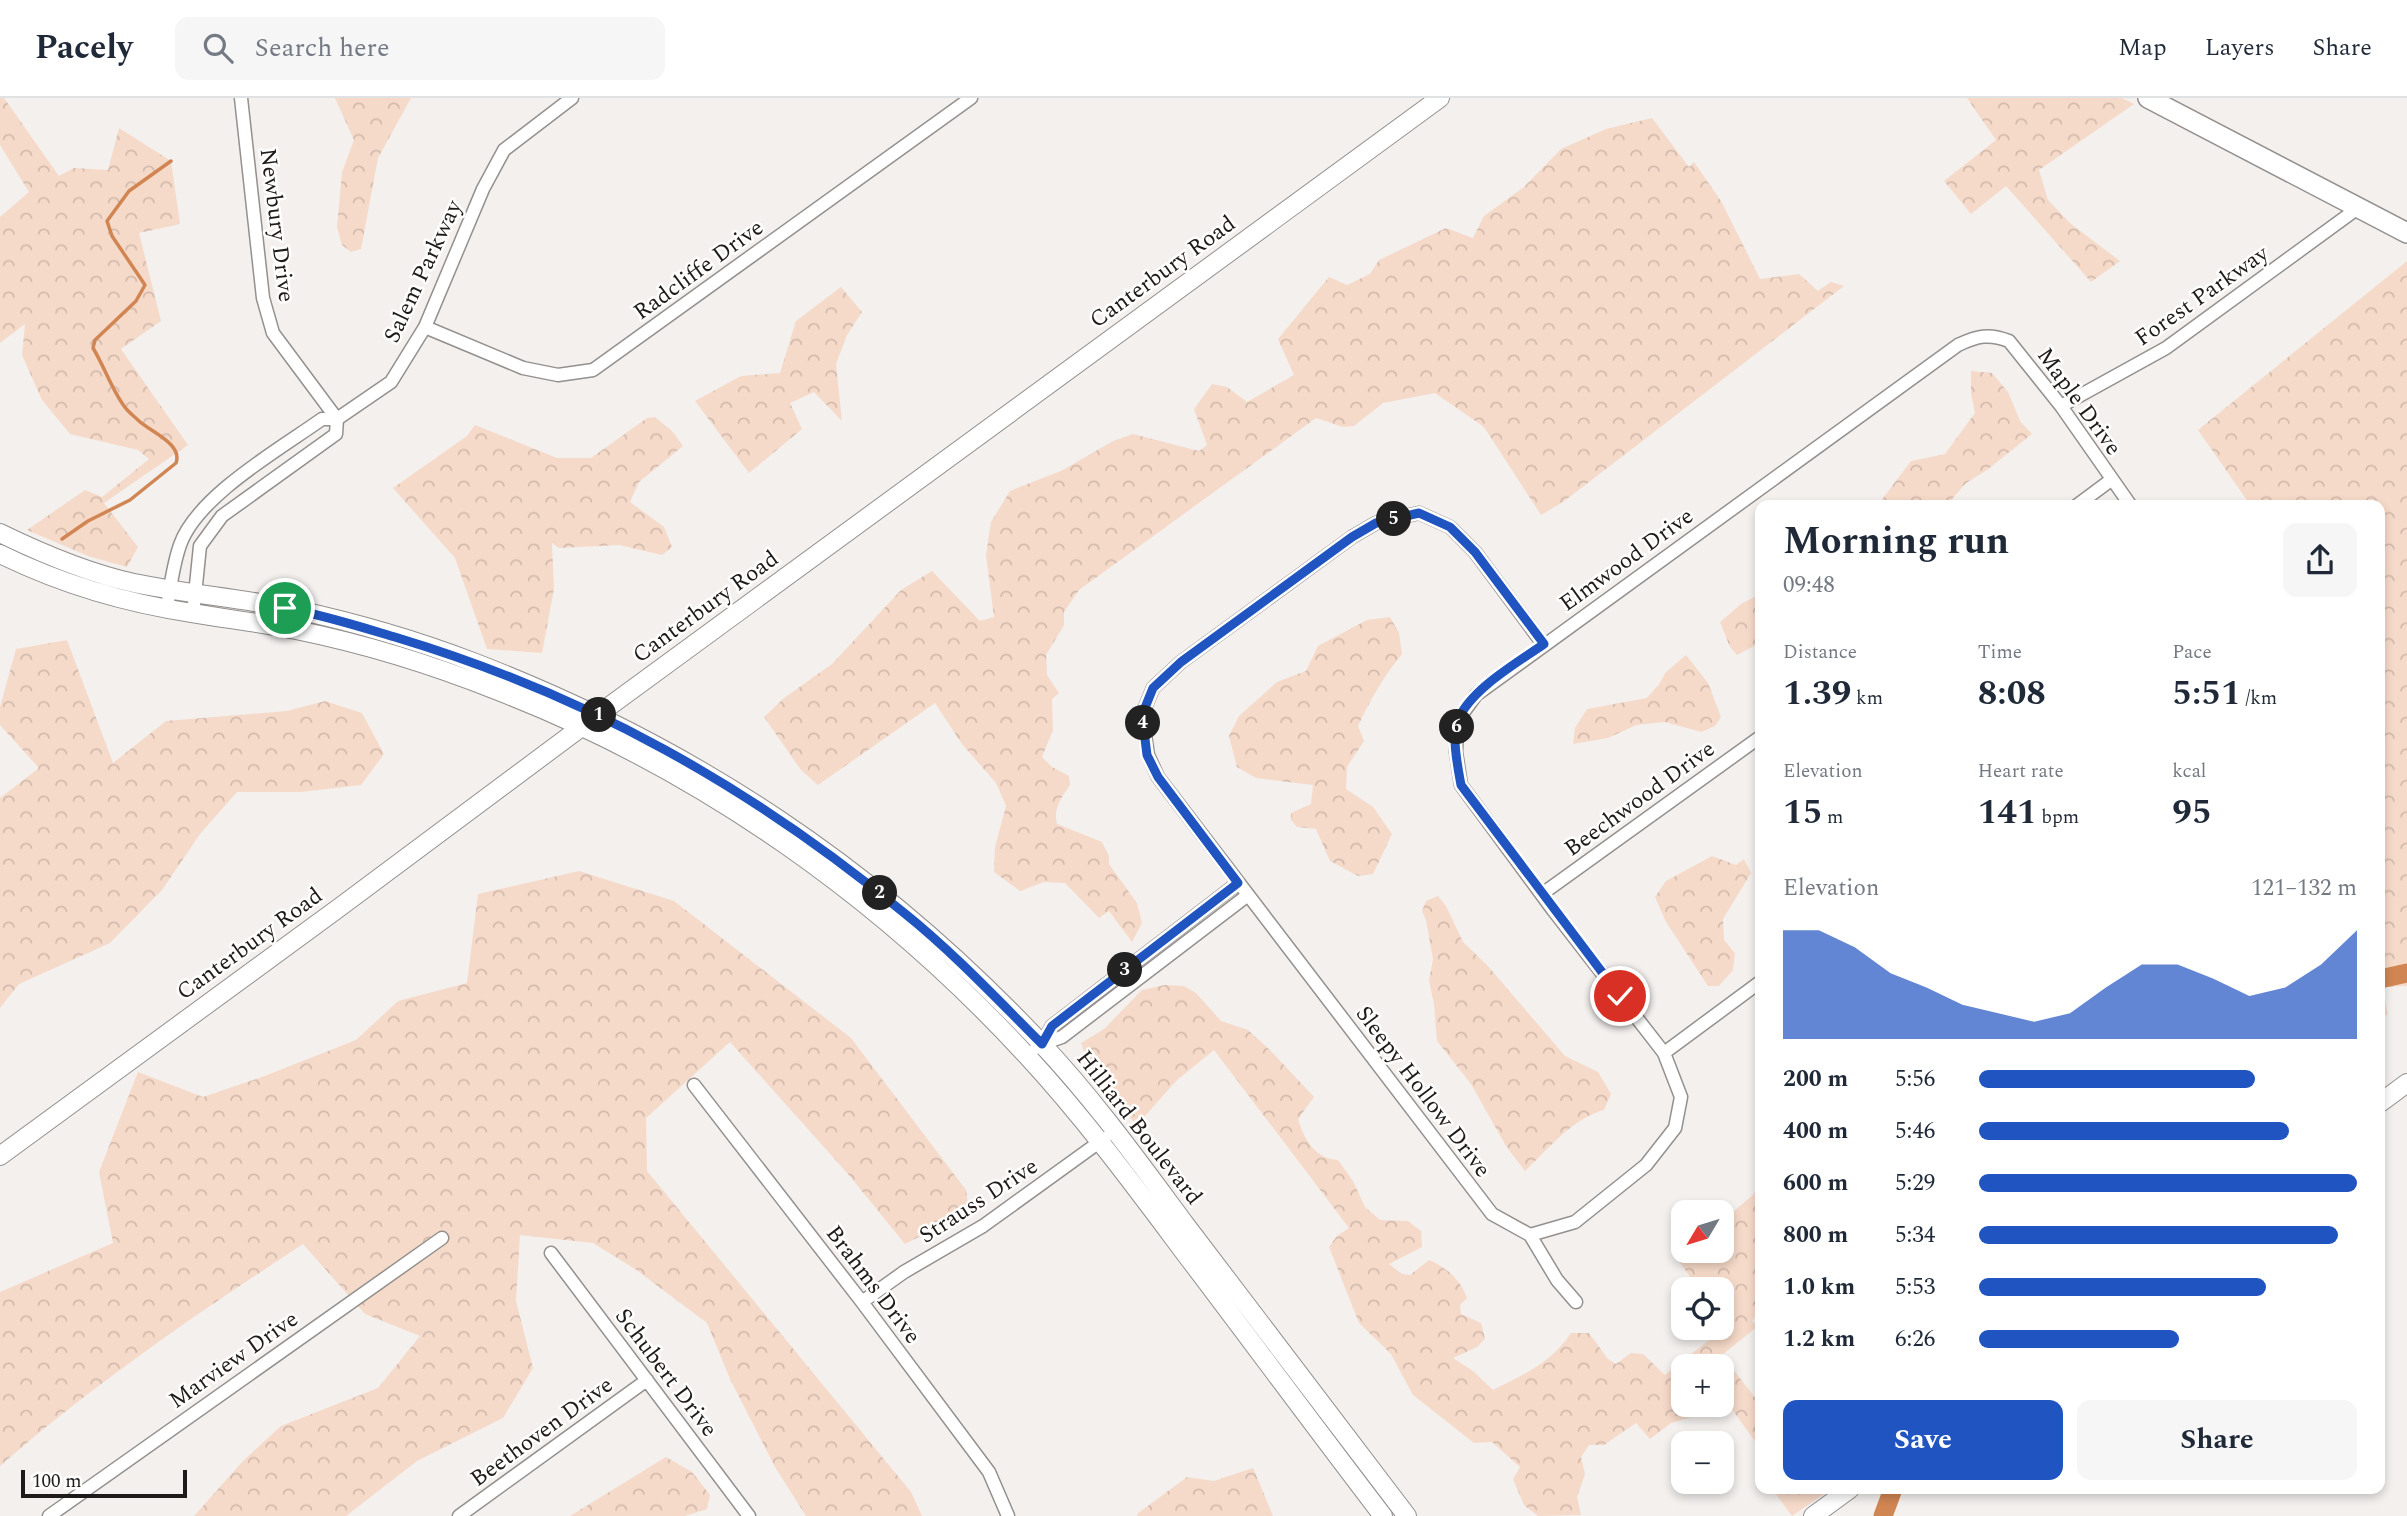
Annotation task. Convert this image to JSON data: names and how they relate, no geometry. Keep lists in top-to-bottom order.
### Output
{
  "streets": {
    "main road": ["Canterbury Road", "Hilliard Boulevard"],
    "street": [
      "Newbury Drive",
      "Radcliffe Drive",
      "Salem Parkway",
      "Forest Parkway",
      "Maple Drive",
      "Elmwood Drive",
      "Beechwood Drive",
      "Sleepy Hollow Drive",
      "Strauss Drive",
      "Brahms Drive",
      "Marview Drive",
      "Schubert Drive",
      "Beethoven Drive"
    ]
  },
  "crossings": [
    ["Newbury Drive", "Salem Parkway"],
    ["Radcliffe Drive", "Salem Parkway"],
    ["Salem Parkway", "Hilliard Boulevard"],
    ["Canterbury Road", "Hilliard Boulevard"],
    ["Forest Parkway", "Maple Drive"],
    ["Maple Drive", "Elmwood Drive"],
    ["Elmwood Drive", "Beechwood Drive"],
    ["Elmwood Drive", "Sleepy Hollow Drive"],
    ["Hilliard Boulevard", "Strauss Drive"],
    ["Strauss Drive", "Brahms Drive"],
    ["Schubert Drive", "Beethoven Drive"]
  ],
  "scale_bar": "100 m",
  "north": "bottom left",
  "page": {
    "header": "Pacely",
    "search": "Search here",
    "nav": ["Map", "Layers", "Share"],
    "heading": ["Morning run", "09:48"],
    "pins": [
      "5",
      "1",
      "4",
      "6",
      "2",
      "3"
    ],
    "stats": [
      ["Distance", "1.39 km"],
      ["Time", "8:08"],
      ["Pace", "5:51 /km"],
      ["Elevation", "15 m"],
      ["Heart rate", "141 bpm"],
      ["kcal", "95"]
    ],
    "chart": ["Elevation", "121–132 m"],
    "list": [
      {
        "name": "200 m",
        "note": "5:56"
      },
      {
        "name": "400 m",
        "note": "5:46"
      },
      {
        "name": "600 m",
        "note": "5:29"
      },
      {
        "name": "800 m",
        "note": "5:34"
      },
      {
        "name": "1.0 km",
        "note": "5:53"
      },
      {
        "name": "1.2 km",
        "note": "6:26"
      }
    ],
    "map_buttons": ["+", "−"],
    "buttons": ["Save", "Share"],
    "scale": "100 m"
  }
}
